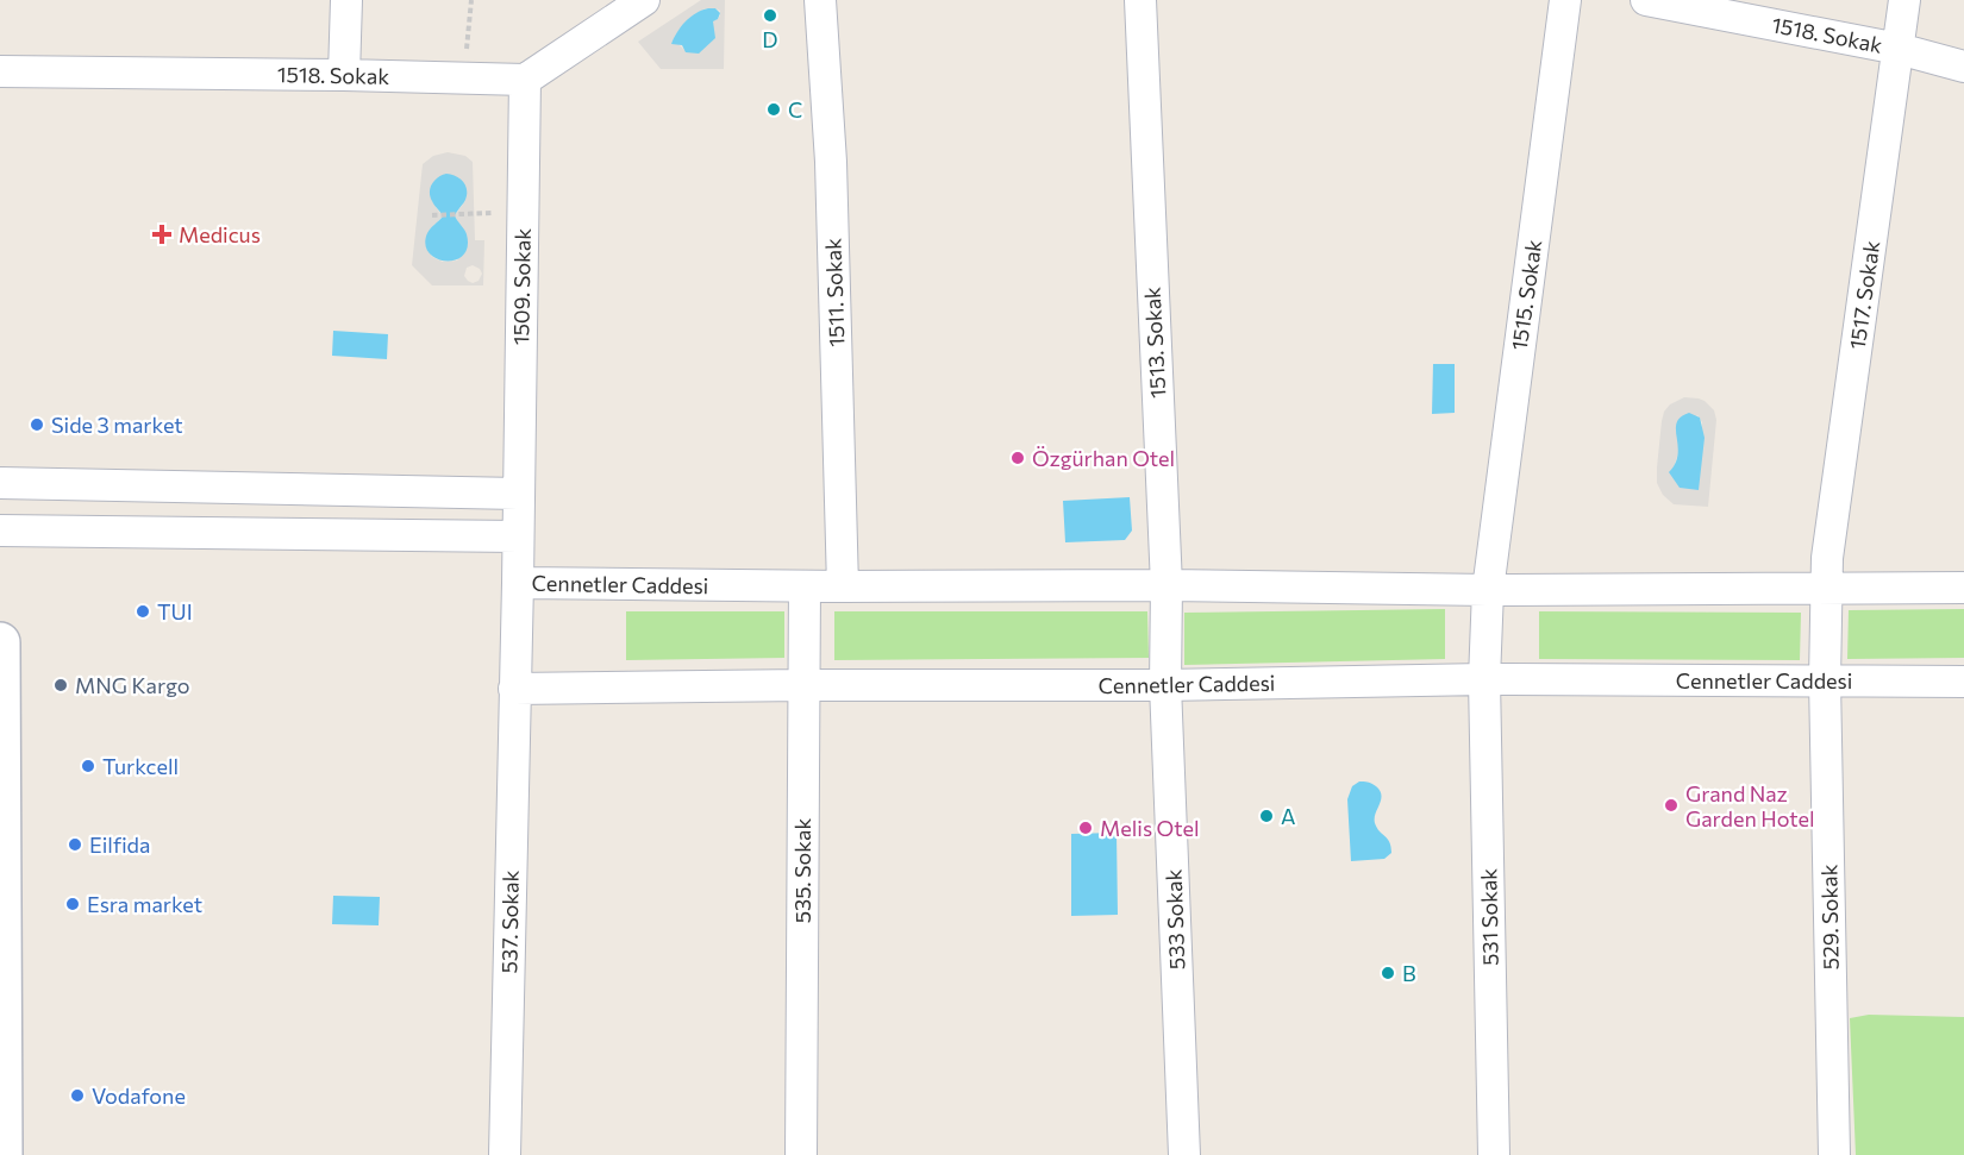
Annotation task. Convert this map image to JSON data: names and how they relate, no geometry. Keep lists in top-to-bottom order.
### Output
{
  "streets": {
    "street": [
      "1518. Sokak",
      "1509. Sokak",
      "1511. Sokak",
      "1515. Sokak",
      "1517. Sokak",
      "1513. Sokak",
      "Cennetler Caddesi",
      "535. Sokak",
      "531 Sokak",
      "529. Sokak",
      "533 Sokak",
      "537. Sokak"
    ]
  },
  "crossings": [
    ["1518. Sokak", "1509. Sokak"],
    ["1518. Sokak", "1517. Sokak"],
    ["1509. Sokak", "Cennetler Caddesi"],
    ["1511. Sokak", "Cennetler Caddesi"],
    ["1515. Sokak", "Cennetler Caddesi"],
    ["1515. Sokak", "531 Sokak"],
    ["1517. Sokak", "Cennetler Caddesi"],
    ["1517. Sokak", "529. Sokak"],
    ["1513. Sokak", "Cennetler Caddesi"],
    ["1513. Sokak", "533 Sokak"],
    ["Cennetler Caddesi", "535. Sokak"],
    ["Cennetler Caddesi", "531 Sokak"],
    ["Cennetler Caddesi", "529. Sokak"],
    ["Cennetler Caddesi", "533 Sokak"],
    ["Cennetler Caddesi", "537. Sokak"]
  ],
  "places": {
    "other": [
      "D",
      "C",
      "Side 3 market",
      "Özgürhan Otel",
      "TUI",
      "MNG Kargo",
      "Turkcell",
      "Grand Naz Garden Hotel",
      "A",
      "Melis Otel",
      "Eilfida",
      "Esra market",
      "B",
      "Vodafone"
    ],
    "health": ["Medicus"]
  }
}
